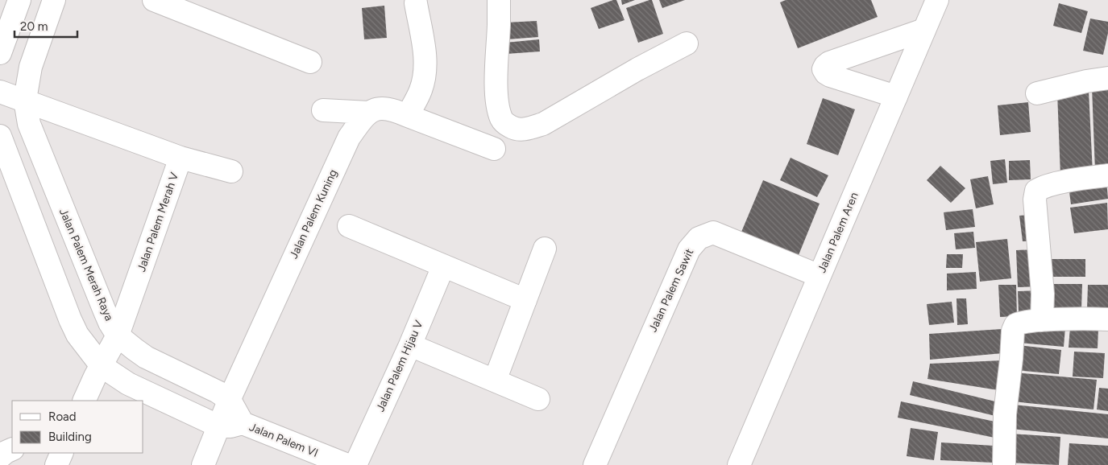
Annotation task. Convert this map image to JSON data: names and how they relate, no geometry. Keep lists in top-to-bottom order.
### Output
{
  "streets": {
    "street": [
      "Jalan Palem Kuning",
      "Jalan Palem Merah V",
      "Jalan Palem Aren",
      "Jalan Palem Merah Raya",
      "Jalan Palem Sawit",
      "Jalan Palem Hijau V",
      "Jalan Palem VI"
    ]
  },
  "crossings": [
    ["Jalan Palem Kuning", "Jalan Palem Merah Raya"],
    ["Jalan Palem Merah V", "Jalan Palem Merah Raya"],
    ["Jalan Palem Aren", "Jalan Palem Sawit"],
    ["Jalan Palem Merah Raya", "Jalan Palem VI"]
  ],
  "legend": ["Road", "Building"],
  "scale_bar": "20 m"
}
